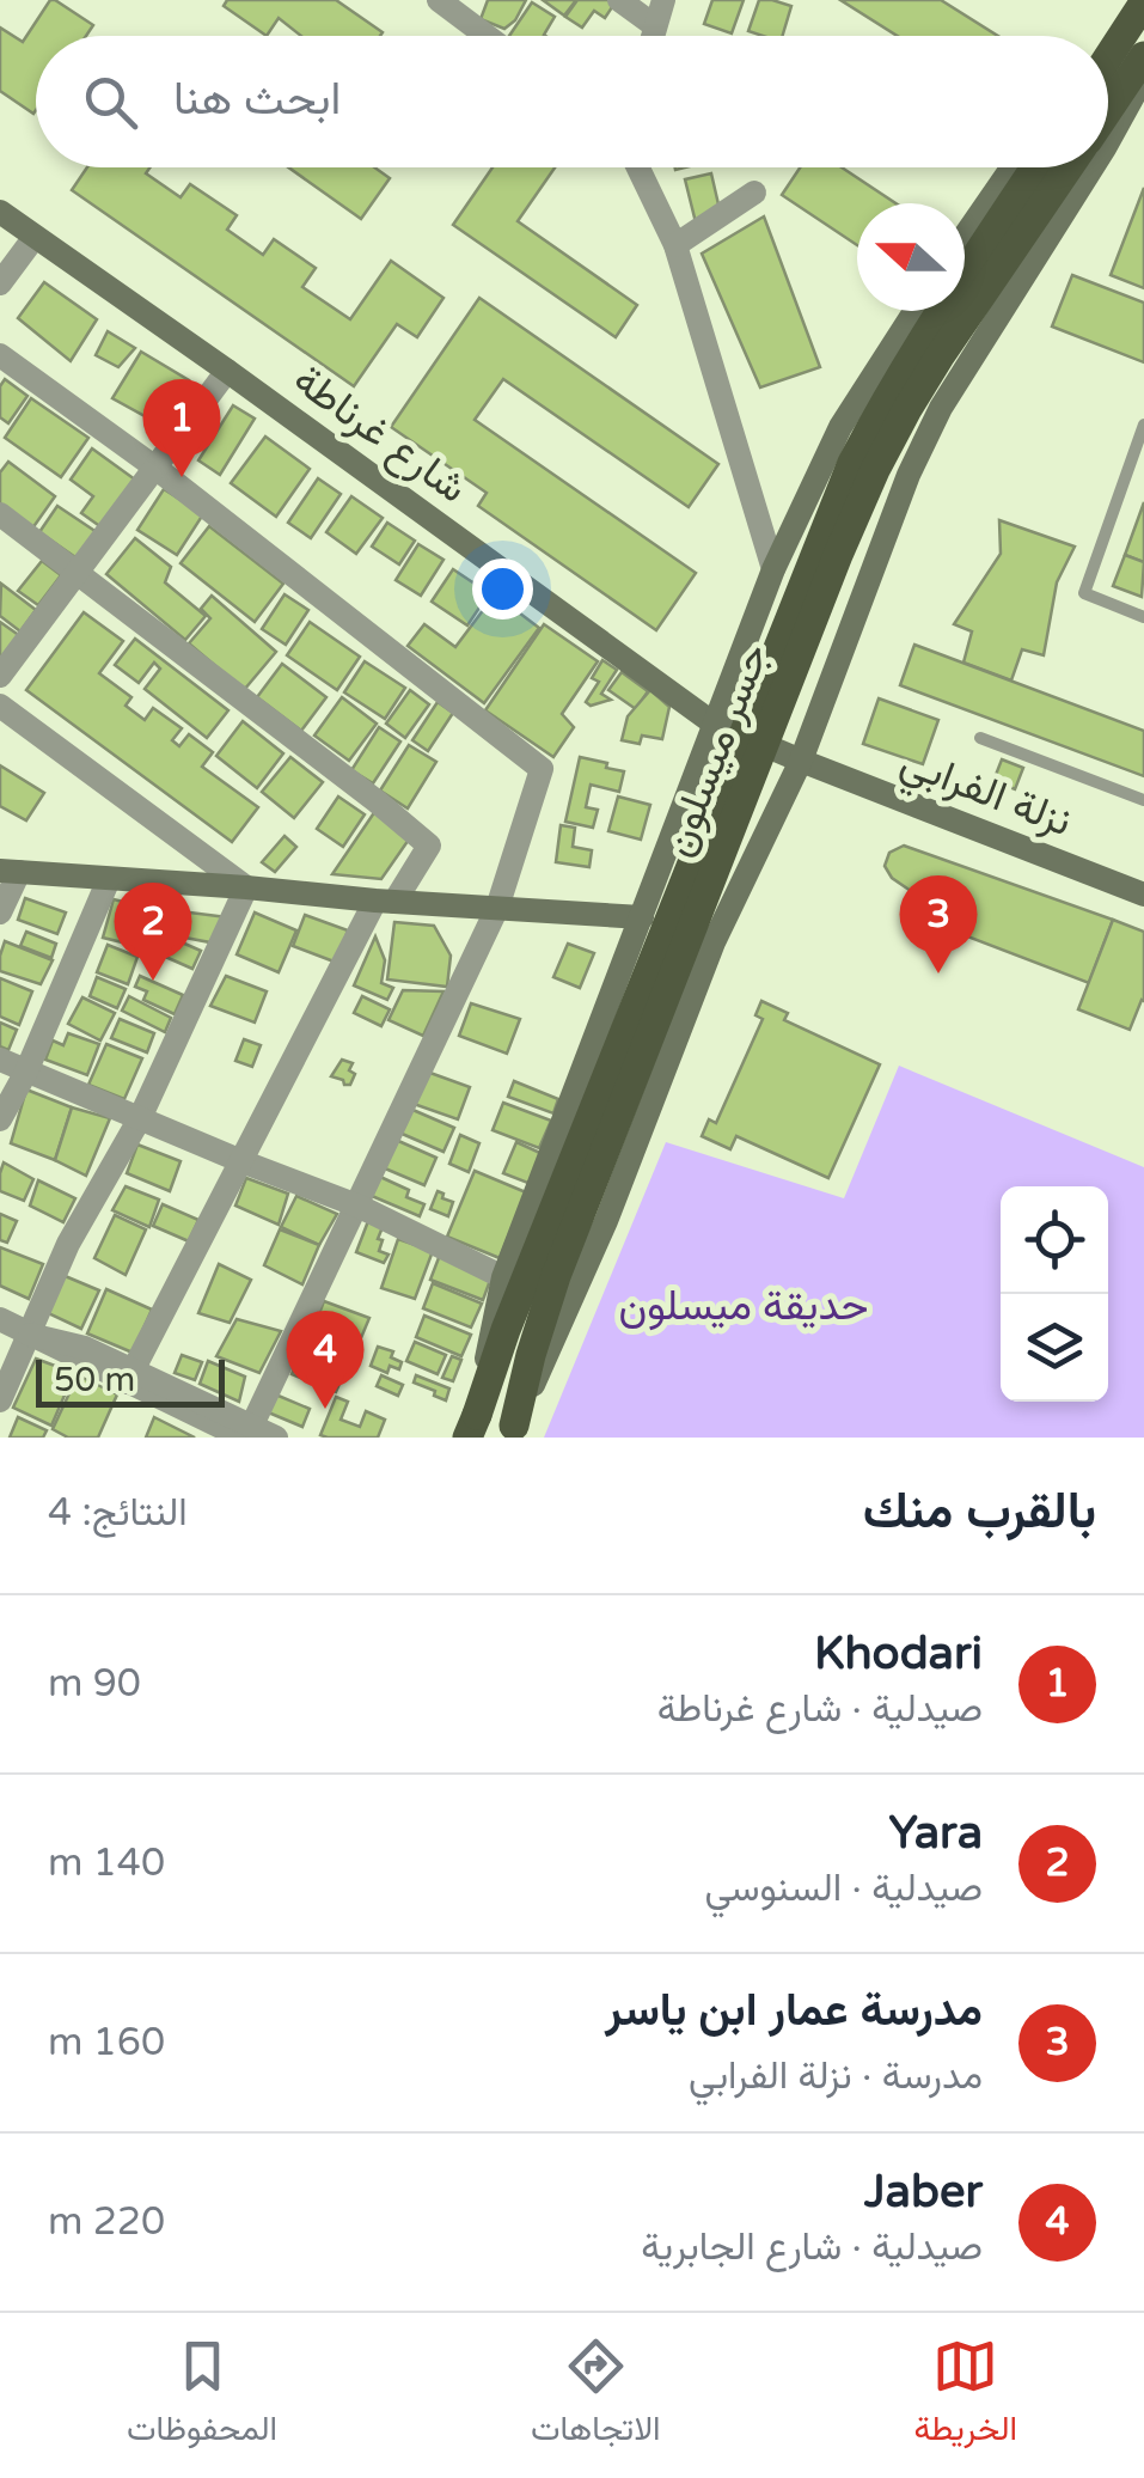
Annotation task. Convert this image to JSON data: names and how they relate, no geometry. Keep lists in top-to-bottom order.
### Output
{
  "streets": {
    "main road": ["شارع غرناطة", "جسر ميسلون", "نزلة الفرابي"]
  },
  "crossings": [
    ["شارع غرناطة", "نزلة الفرابي"]
  ],
  "parks": ["حديقة ميسلون"],
  "scale_bar": "50 m",
  "north": "left",
  "page": {
    "search": "ابحث هنا",
    "pins": [
      "1",
      "3",
      "2",
      "4"
    ],
    "scale": "50 m",
    "heading": ["بالقرب منك", "النتائج: 4"],
    "list": [
      {
        "mark": "1",
        "name": "Khodari",
        "note": "صيدلية · شارع غرناطة",
        "value": "90 m"
      },
      {
        "mark": "2",
        "name": "Yara",
        "note": "صيدلية · السنوسي",
        "value": "140 m"
      },
      {
        "mark": "3",
        "name": "مدرسة عمار ابن ياسر",
        "note": "مدرسة · نزلة الفرابي",
        "value": "160 m"
      },
      {
        "mark": "4",
        "name": "Jaber",
        "note": "صيدلية · شارع الجابرية",
        "value": "220 m"
      }
    ],
    "nav": ["الخريطة", "الاتجاهات", "المحفوظات"]
  }
}
